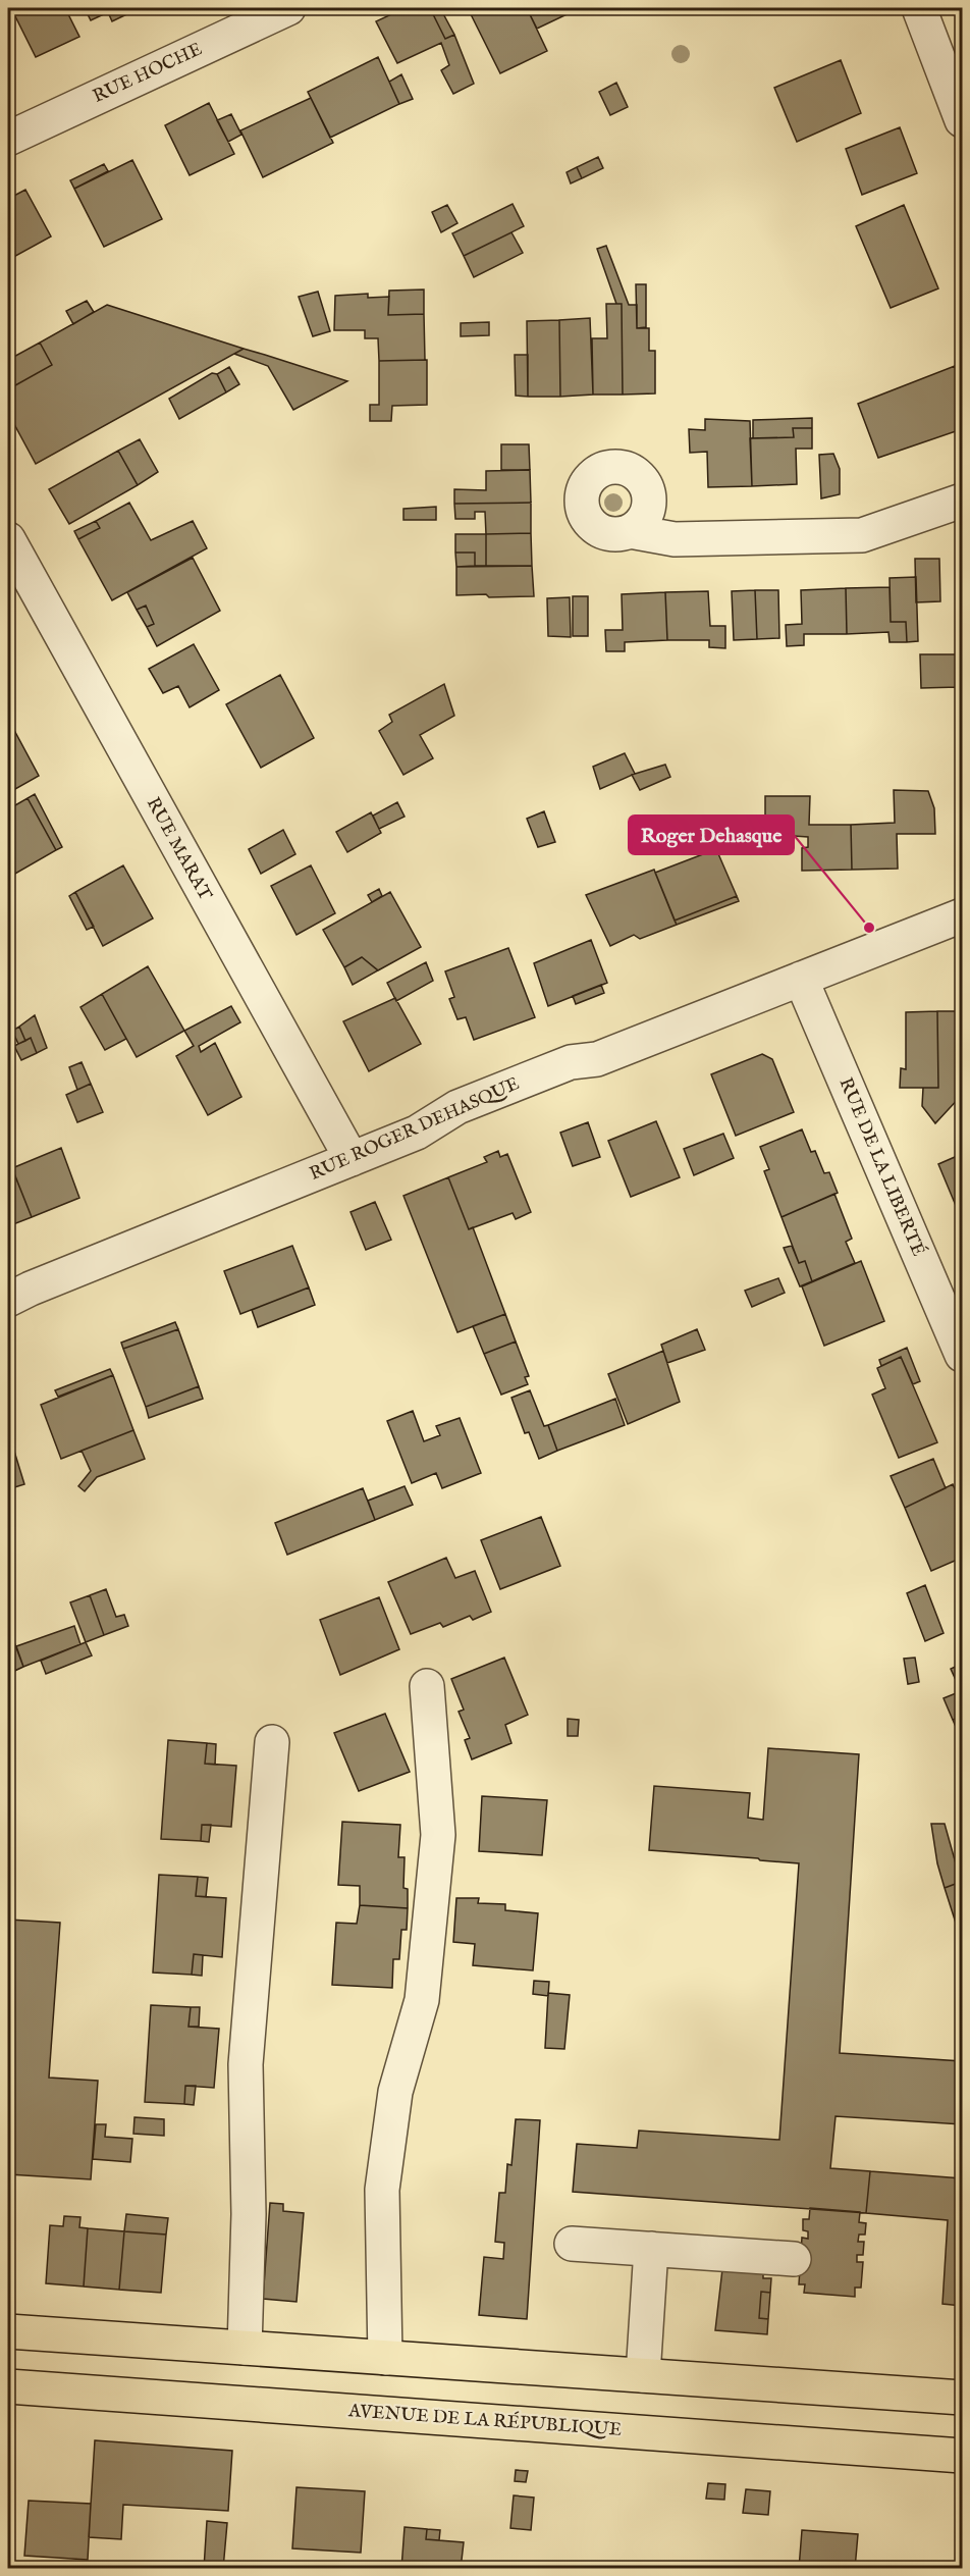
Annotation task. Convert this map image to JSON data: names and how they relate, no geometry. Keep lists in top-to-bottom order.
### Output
{
  "streets": {
    "main road": ["AVENUE DE LA RÉPUBLIQUE"],
    "street": [
      "RUE HOCHE",
      "RUE MARAT",
      "RUE ROGER DEHASQUE",
      "RUE DE LA LIBERTÉ"
    ]
  },
  "crossings": [
    ["RUE MARAT", "RUE ROGER DEHASQUE"],
    ["RUE ROGER DEHASQUE", "RUE DE LA LIBERTÉ"]
  ],
  "places": ["Roger Dehasque"]
}
